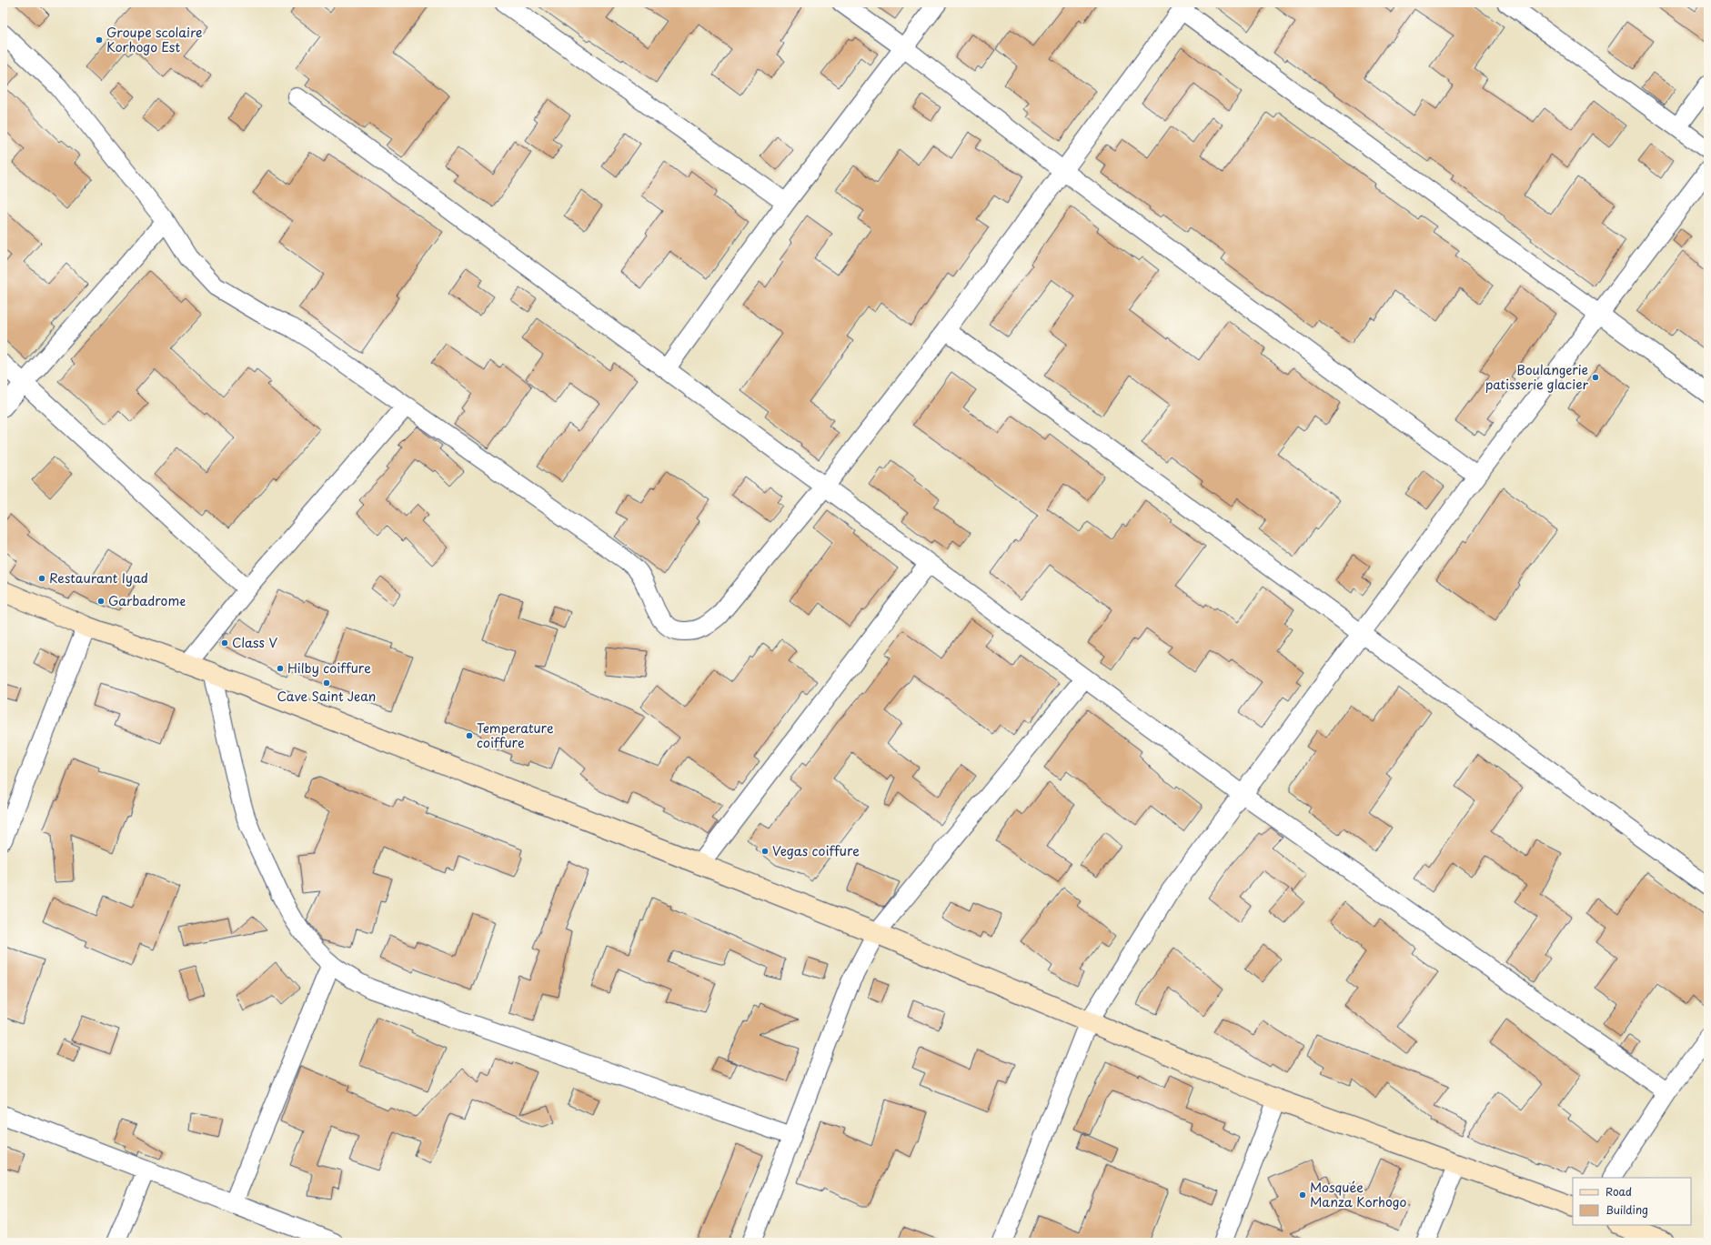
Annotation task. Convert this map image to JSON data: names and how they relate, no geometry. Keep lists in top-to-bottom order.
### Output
{
  "places": [
    "Groupe scolaire Korhogo Est",
    "Boulangerie patisserie glacier",
    "Restaurant Iyad",
    "Garbadrome",
    "Class V",
    "Hilby coiffure",
    "Cave Saint Jean",
    "Temperature coiffure",
    "Vegas coiffure",
    "Mosquée Manza Korhogo"
  ],
  "legend": ["Road", "Building"]
}
